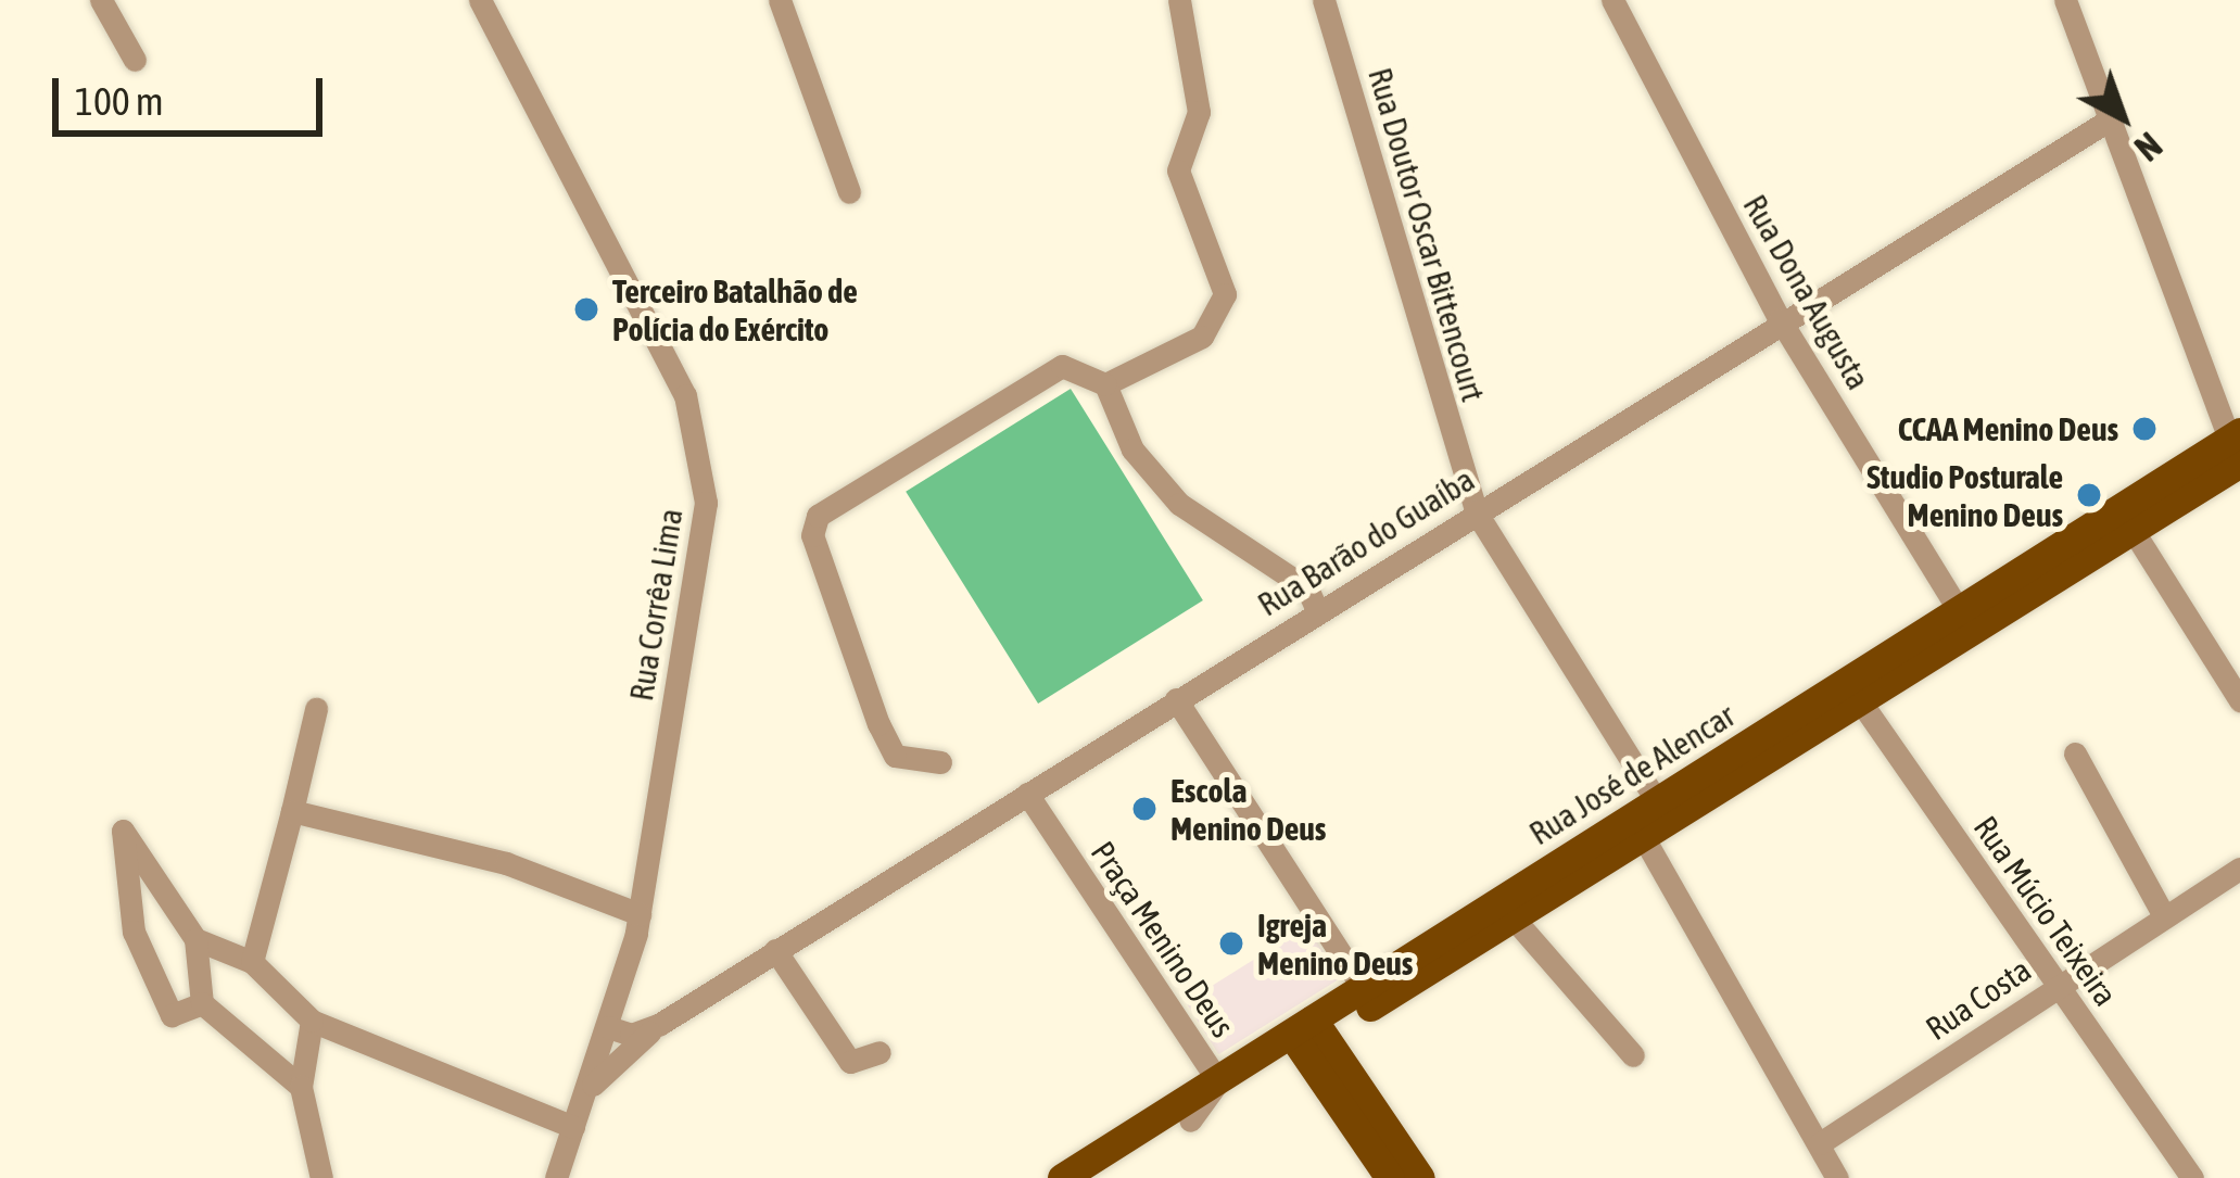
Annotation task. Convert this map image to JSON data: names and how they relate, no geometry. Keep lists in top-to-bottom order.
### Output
{
  "streets": {
    "main road": ["Rua José de Alencar"],
    "street": [
      "Rua Doutor Oscar Bittencourt",
      "Rua Dona Augusta",
      "Rua Barão do Guaíba",
      "Rua Corrêa Lima",
      "Rua Múcio Teixeira",
      "Praça Menino Deus",
      "Rua Costa"
    ]
  },
  "crossings": [
    ["Rua Doutor Oscar Bittencourt", "Rua Barão do Guaíba"],
    ["Rua Doutor Oscar Bittencourt", "Rua José de Alencar"],
    ["Rua Doutor Oscar Bittencourt", "Rua Costa"],
    ["Rua Dona Augusta", "Rua Barão do Guaíba"],
    ["Rua Dona Augusta", "Rua José de Alencar"],
    ["Rua Barão do Guaíba", "Rua Corrêa Lima"],
    ["Rua Barão do Guaíba", "Praça Menino Deus"],
    ["Rua José de Alencar", "Rua Múcio Teixeira"],
    ["Rua José de Alencar", "Praça Menino Deus"],
    ["Rua Múcio Teixeira", "Rua Costa"]
  ],
  "places": [
    "Terceiro Batalhão de Polícia do Exército",
    "CCAA Menino Deus",
    "Studio Posturale Menino Deus",
    "Escola Menino Deus",
    "Igreja Menino Deus"
  ],
  "scale_bar": "100 m",
  "north": "bottom right"
}
